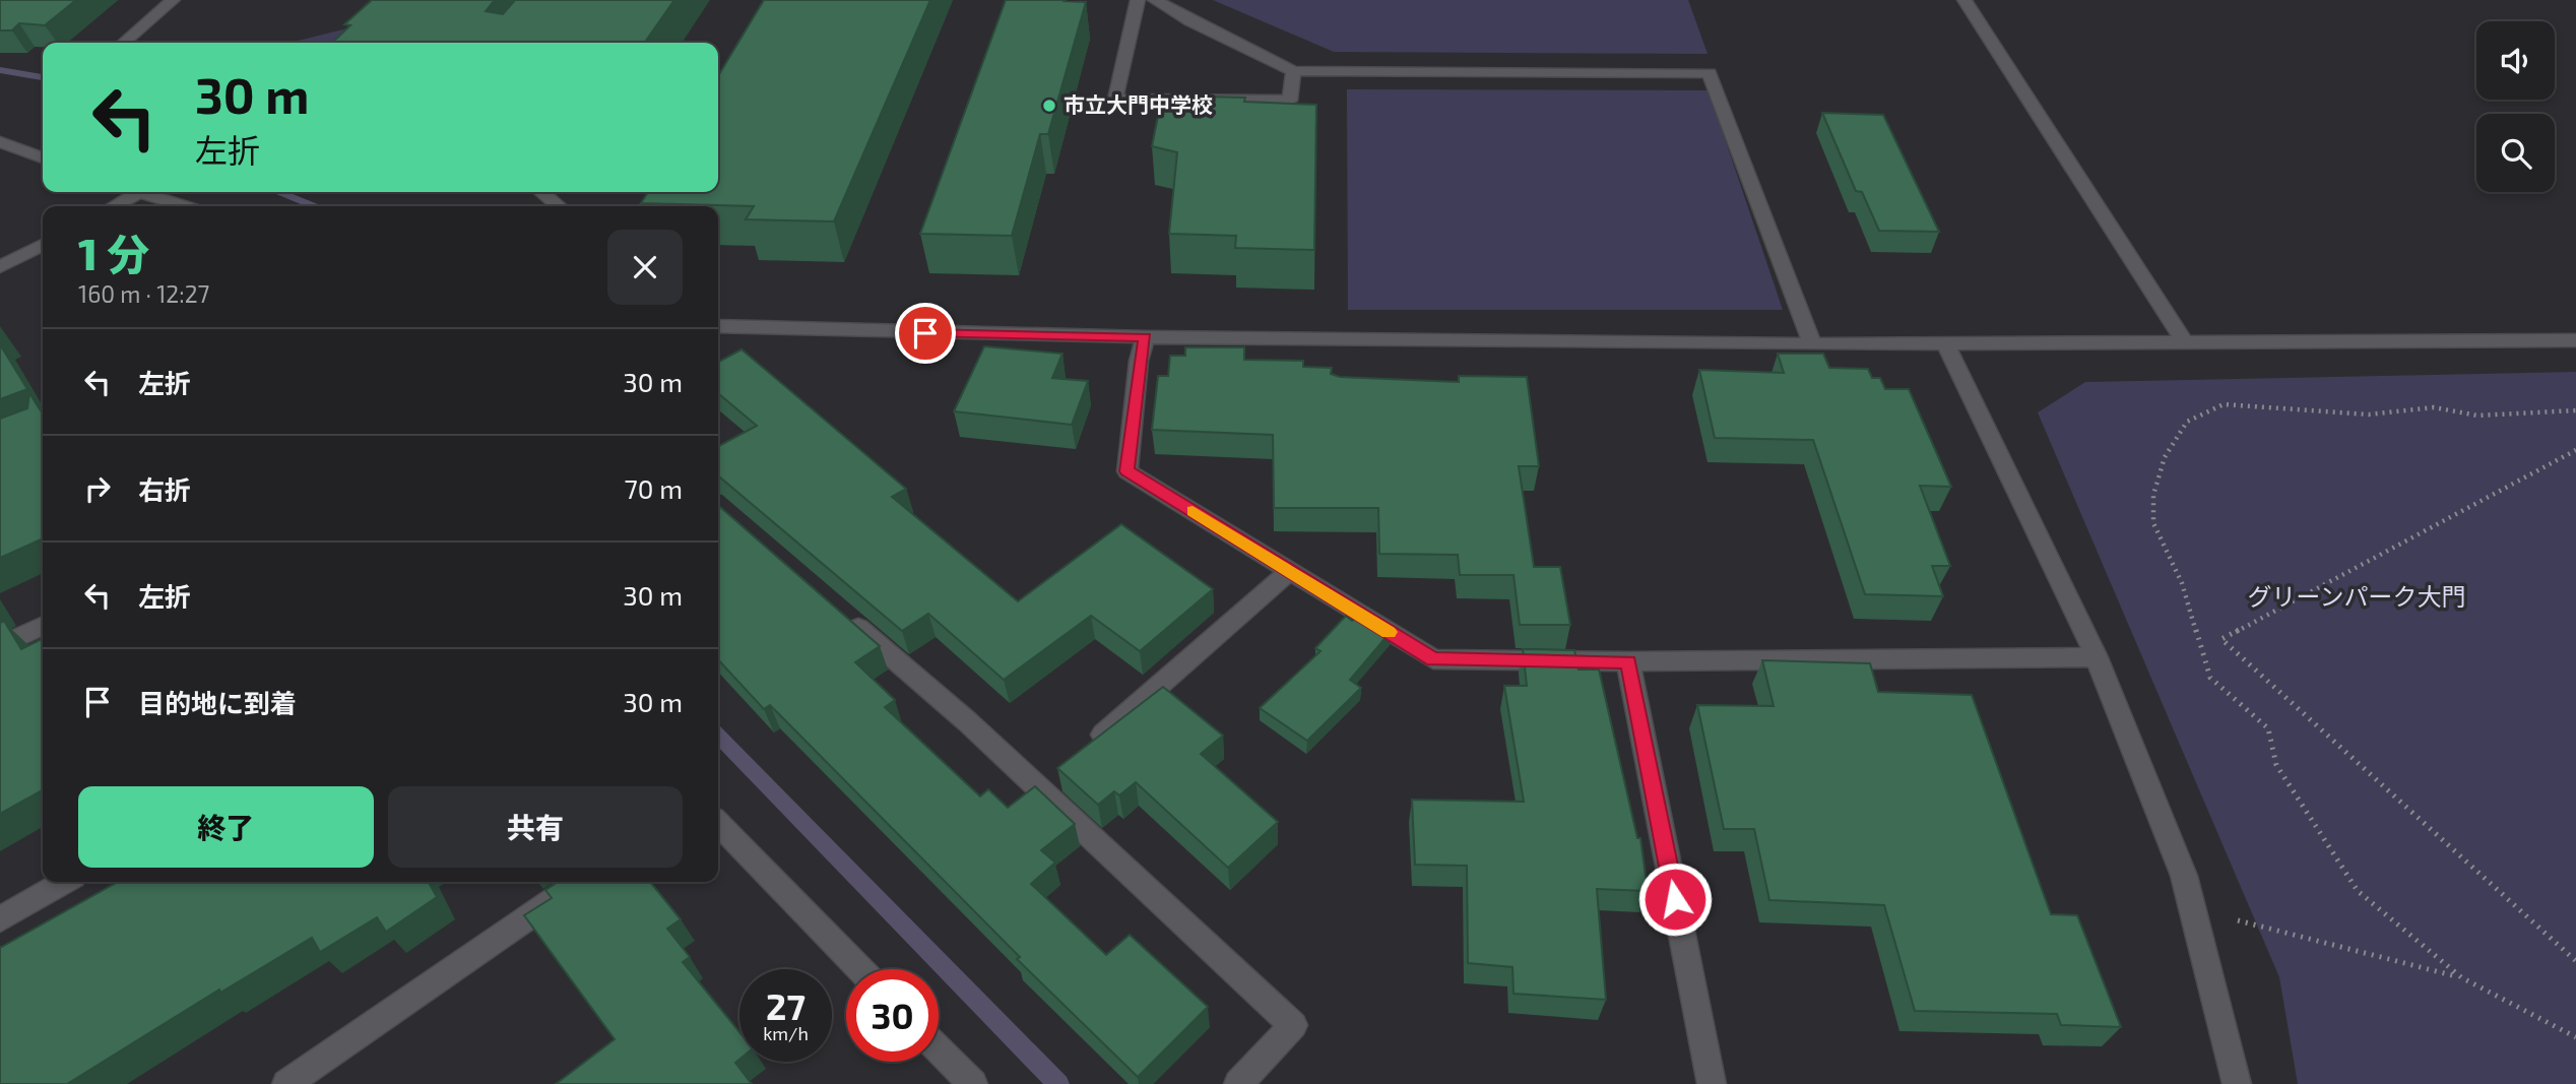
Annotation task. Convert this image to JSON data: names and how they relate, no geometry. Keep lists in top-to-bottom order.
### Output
{
  "parks": ["グリーンパーク大門"],
  "places": ["市立大門中学校"],
  "page": {
    "turn": ["30 m", "左折"],
    "heading": ["1 分", "160 m · 12:27"],
    "list": [
      {
        "name": "左折",
        "value": "30 m"
      },
      {
        "name": "右折",
        "value": "70 m"
      },
      {
        "name": "左折",
        "value": "30 m"
      },
      {
        "name": "目的地に到着",
        "value": "30 m"
      }
    ],
    "buttons": ["終了", "共有"],
    "speed": "27 km/h",
    "limit": "30"
  }
}
